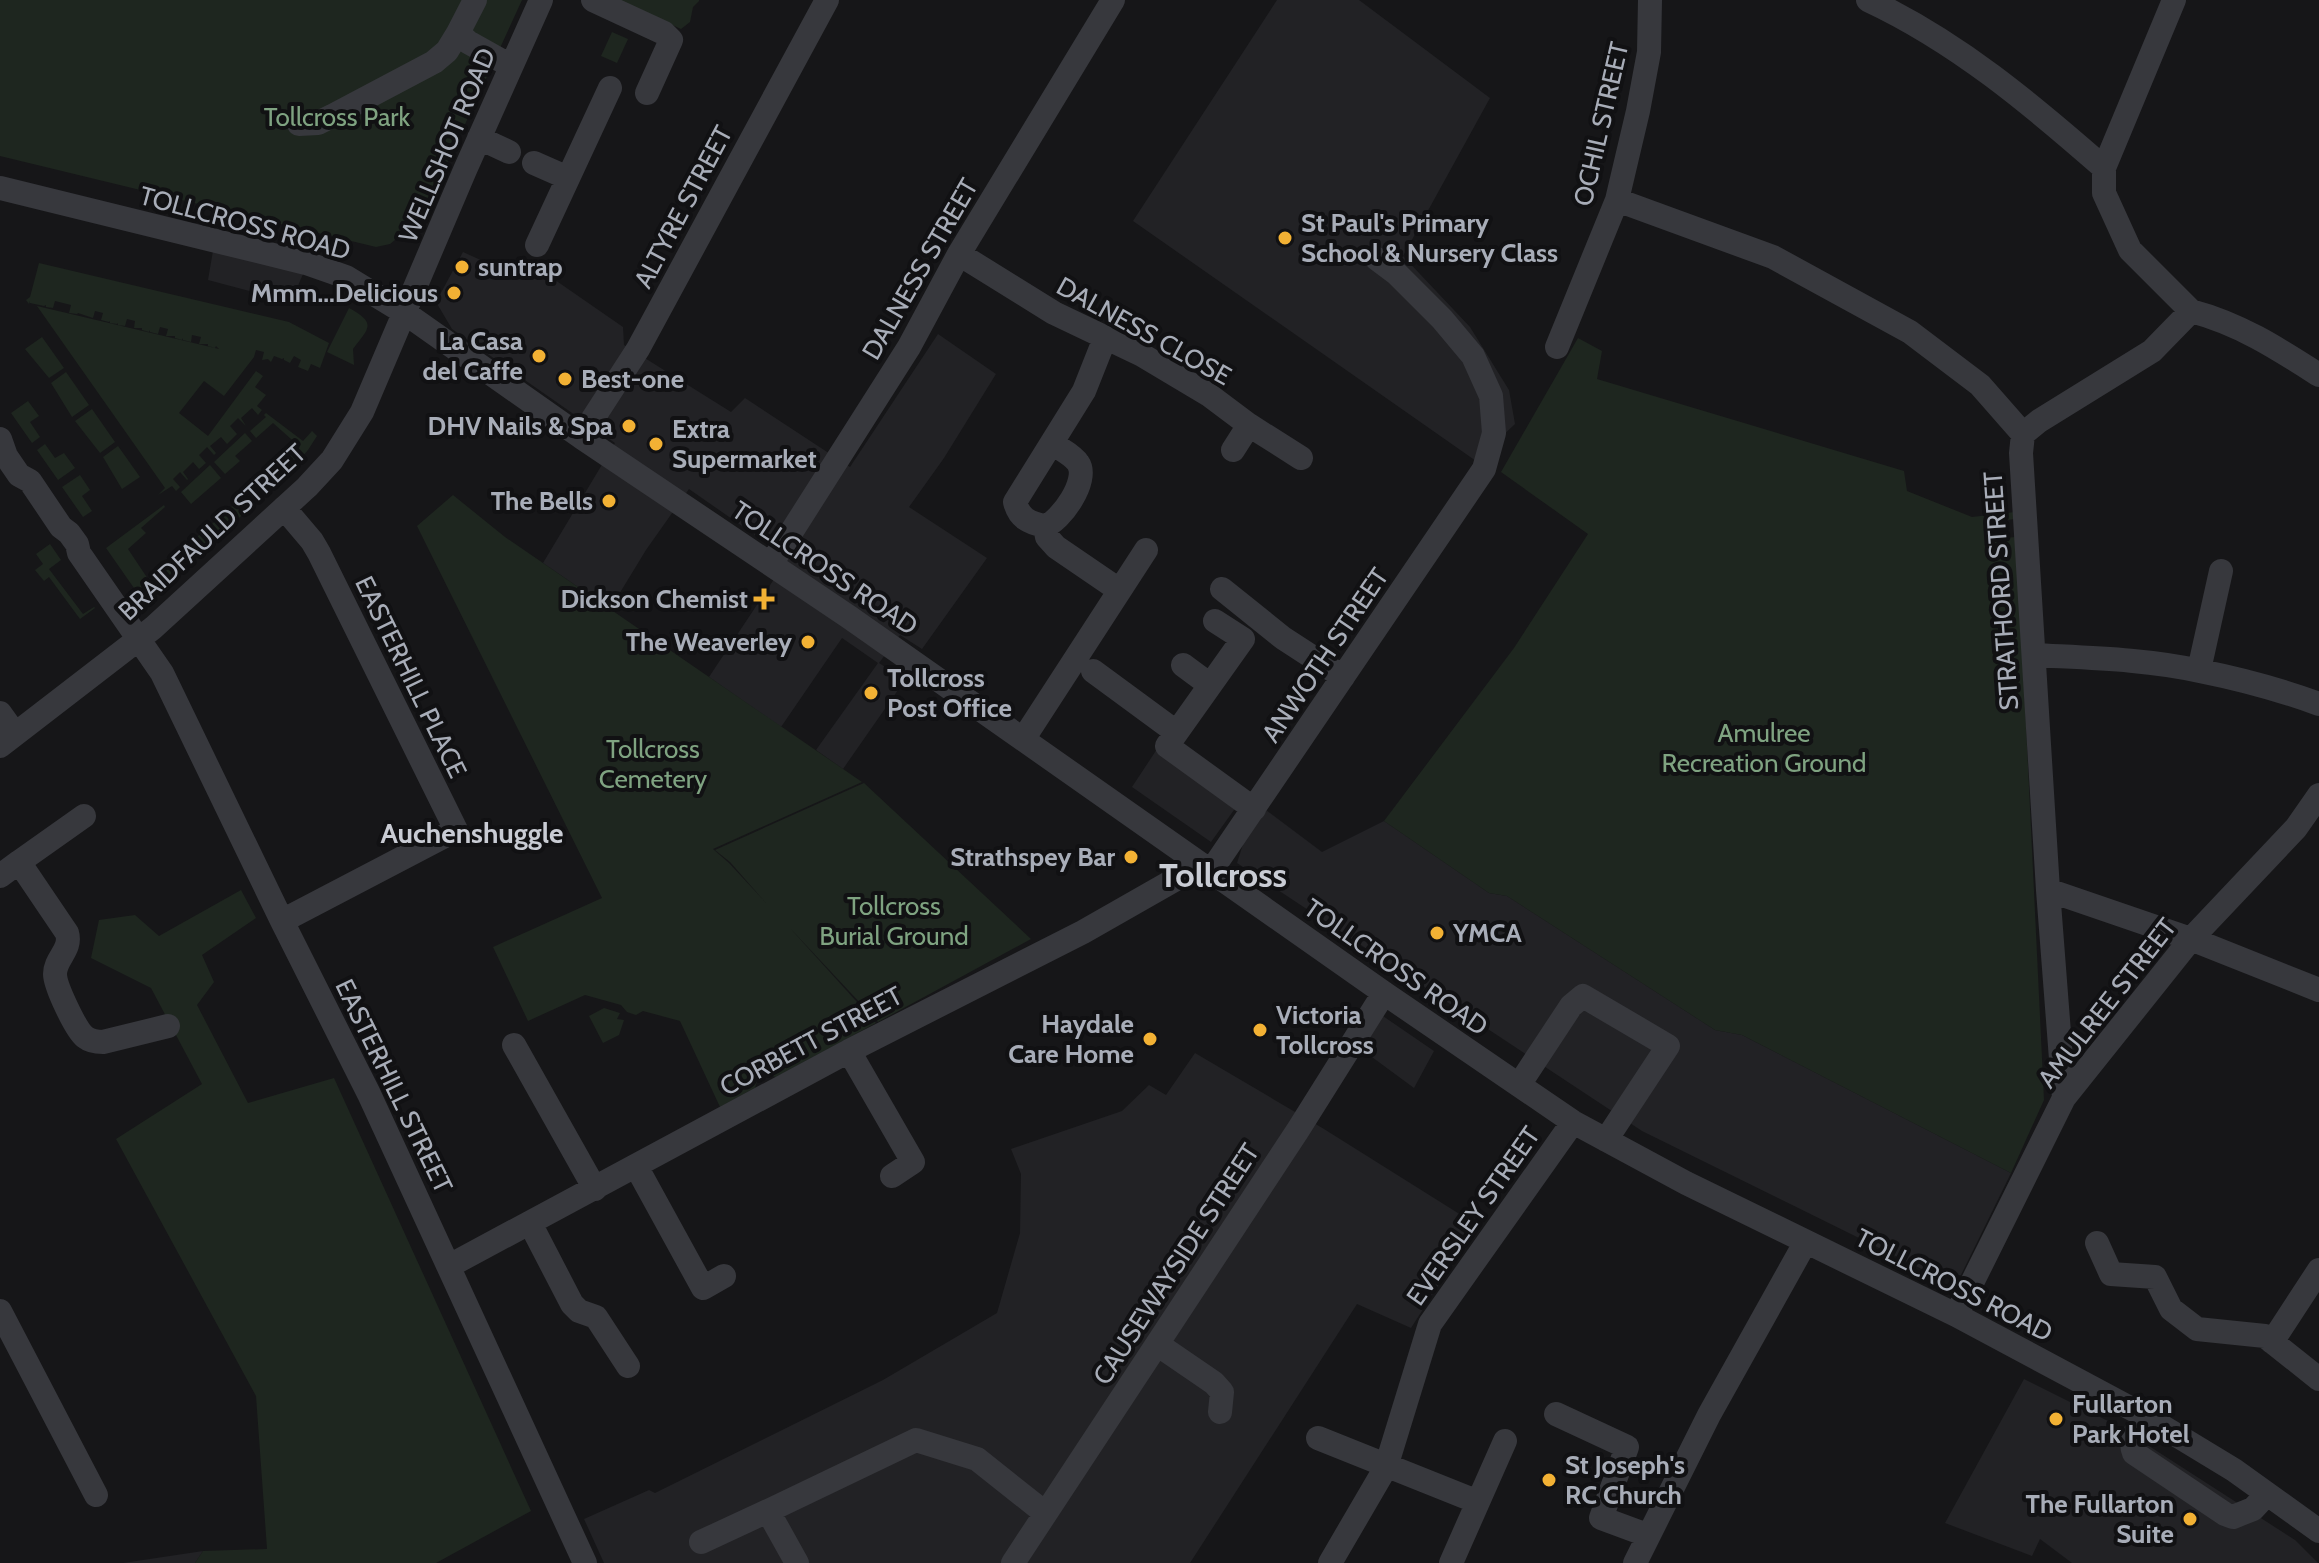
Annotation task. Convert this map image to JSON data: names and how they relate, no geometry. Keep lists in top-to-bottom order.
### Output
{
  "streets": {
    "street": [
      "OCHIL STREET",
      "WELLSHOT ROAD",
      "ALTYRE STREET",
      "TOLLCROSS ROAD",
      "DALNESS STREET",
      "DALNESS CLOSE",
      "BRAIDFAULD STREET",
      "STRATHORD STREET",
      "ANWOTH STREET",
      "EASTERHILL PLACE",
      "AMULREE STREET",
      "CORBETT STREET",
      "EASTERHILL STREET",
      "EVERSLEY STREET",
      "CAUSEWAYSIDE STREET"
    ]
  },
  "crossings": [
    ["WELLSHOT ROAD", "TOLLCROSS ROAD"],
    ["WELLSHOT ROAD", "BRAIDFAULD STREET"],
    ["ALTYRE STREET", "TOLLCROSS ROAD"],
    ["TOLLCROSS ROAD", "DALNESS STREET"],
    ["TOLLCROSS ROAD", "BRAIDFAULD STREET"],
    ["TOLLCROSS ROAD", "ANWOTH STREET"],
    ["TOLLCROSS ROAD", "AMULREE STREET"],
    ["TOLLCROSS ROAD", "CORBETT STREET"],
    ["TOLLCROSS ROAD", "EVERSLEY STREET"],
    ["TOLLCROSS ROAD", "CAUSEWAYSIDE STREET"],
    ["DALNESS STREET", "DALNESS CLOSE"],
    ["BRAIDFAULD STREET", "EASTERHILL PLACE"],
    ["BRAIDFAULD STREET", "EASTERHILL STREET"],
    ["STRATHORD STREET", "AMULREE STREET"],
    ["ANWOTH STREET", "CORBETT STREET"],
    ["EASTERHILL PLACE", "EASTERHILL STREET"],
    ["CORBETT STREET", "EASTERHILL STREET"]
  ],
  "districts": ["Auchenshuggle", "Tollcross"],
  "parks": [
    "Tollcross Park",
    "Amulree Recreation Ground",
    "Tollcross Cemetery",
    "Tollcross Burial Ground"
  ],
  "places": {
    "other": [
      "St Paul's Primary School & Nursery Class",
      "suntrap",
      "Mmm...Delicious",
      "La Casa del Caffe",
      "Best-one",
      "DHV Nails & Spa",
      "Extra Supermarket",
      "The Bells",
      "The Weaverley",
      "Tollcross Post Office",
      "Strathspey Bar",
      "YMCA",
      "Victoria Tollcross",
      "Haydale Care Home",
      "Fullarton Park Hotel",
      "St Joseph's RC Church",
      "The Fullarton Suite"
    ],
    "health": ["Dickson Chemist"]
  }
}
